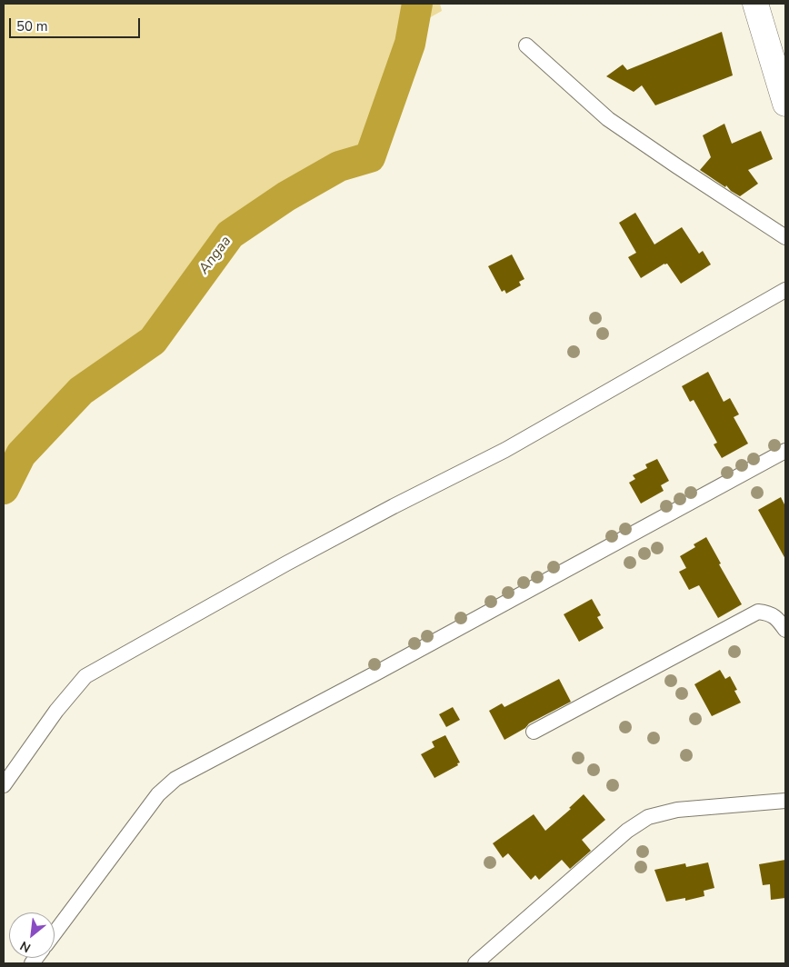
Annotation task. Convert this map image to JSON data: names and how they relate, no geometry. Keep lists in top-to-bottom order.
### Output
{
  "water": ["Angaa"],
  "scale_bar": "50 m",
  "north": "bottom left"
}
